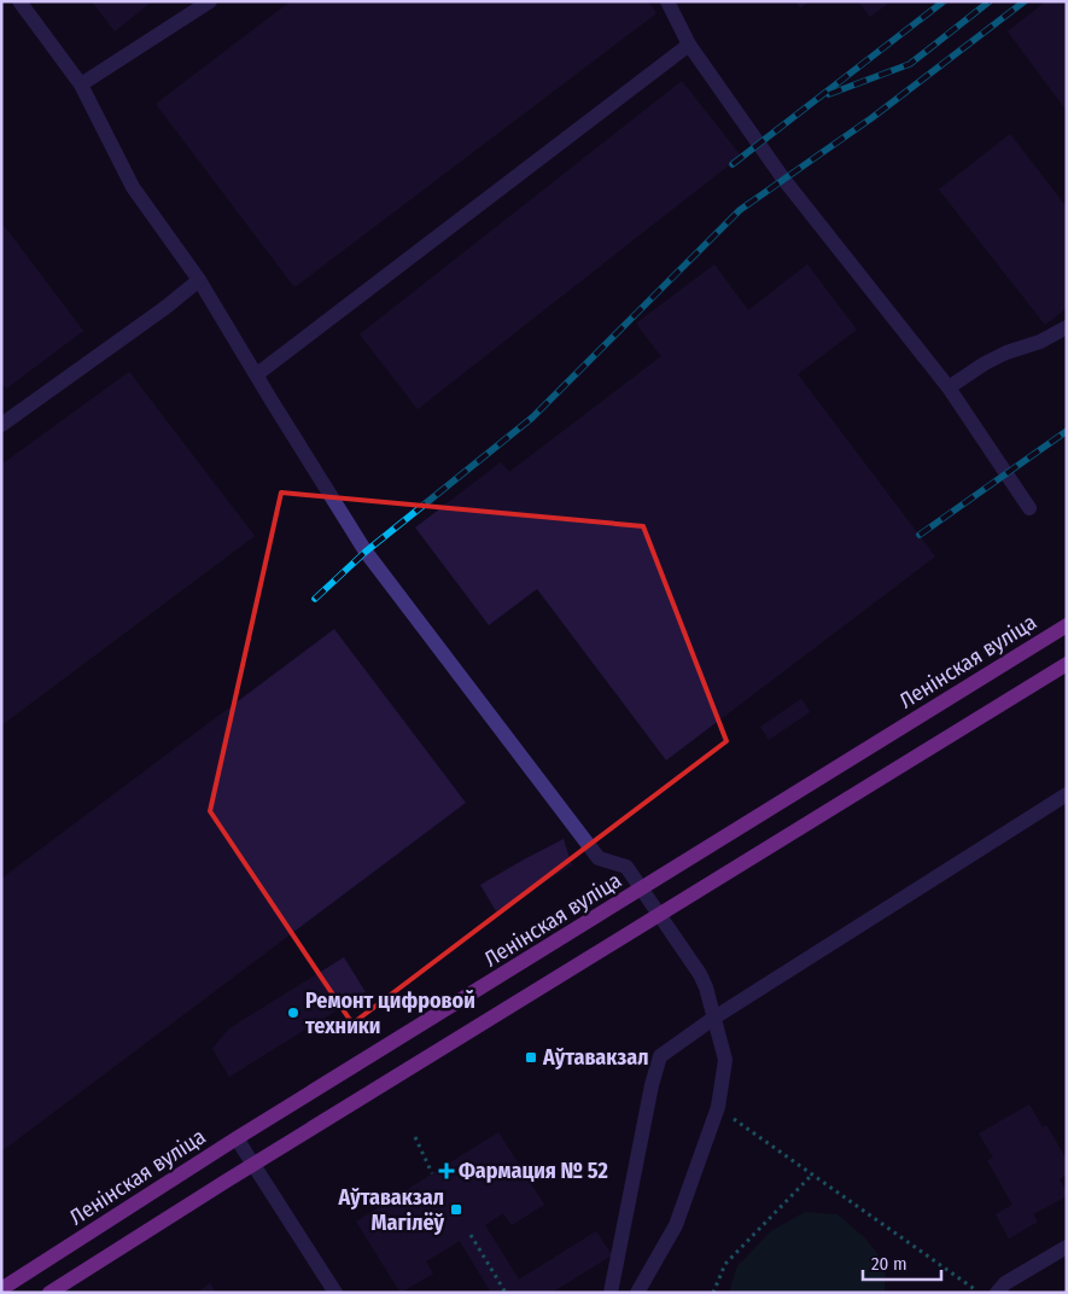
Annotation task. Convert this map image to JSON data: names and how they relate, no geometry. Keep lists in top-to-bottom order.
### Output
{
  "streets": {
    "main road": ["Ленінская вуліца"]
  },
  "places": {
    "other": ["Ремонт цифровой техники"],
    "transit": ["Аўтавакзал", "Аўтавакзал Магілёў"],
    "health": ["Фармация № 52"]
  },
  "scale_bar": "20 m"
}
